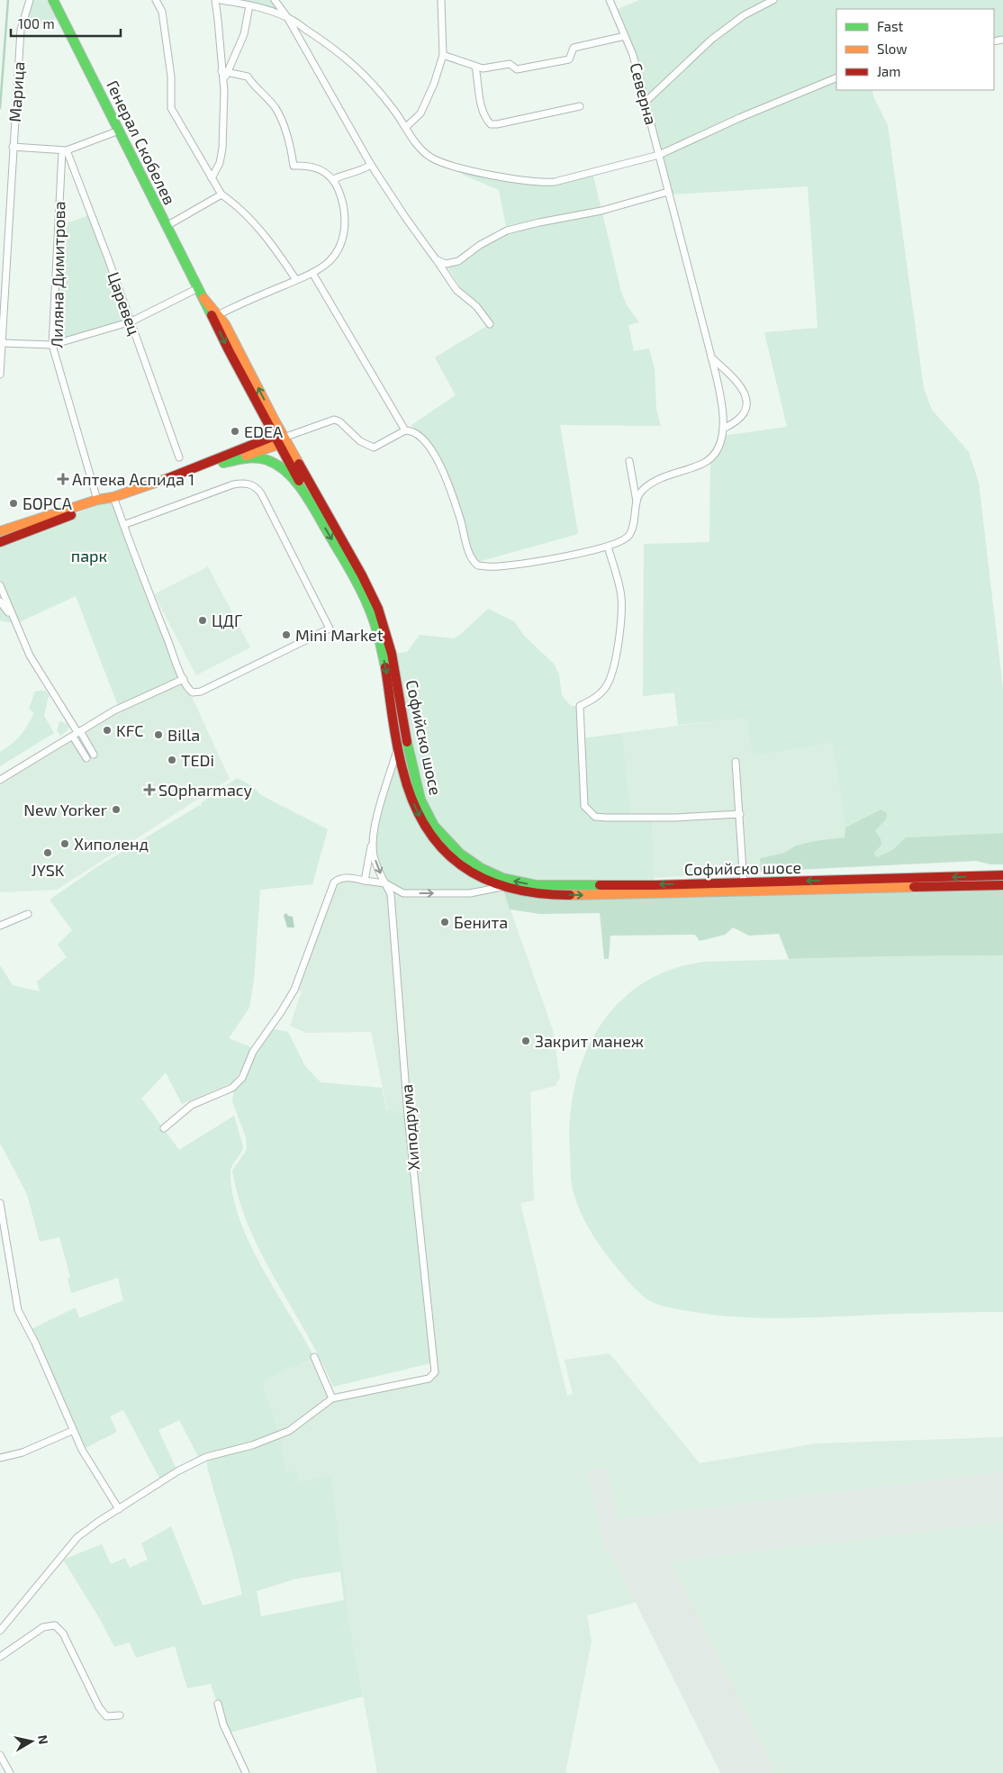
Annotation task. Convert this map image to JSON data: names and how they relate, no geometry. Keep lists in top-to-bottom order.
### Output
{
  "streets": {
    "main road": ["Генерал Скобелев", "Софийско шосе"],
    "street": [
      "Марица",
      "Северна",
      "Лиляна Димитрова",
      "Царевец",
      "Хиподрума"
    ]
  },
  "crossings": [
    ["Генерал Скобелев", "Софийско шосе"],
    ["Лиляна Димитрова", "Царевец"]
  ],
  "parks": ["парк"],
  "places": {
    "other": [
      "EDEA",
      "БОРСА",
      "ЦДГ",
      "Mini Market",
      "KFC",
      "Billa",
      "TEDi",
      "New Yorker",
      "Хиполенд",
      "JYSK",
      "Бенита",
      "Закрит манеж"
    ],
    "health": ["Аптека Аспида 1", "SOpharmacy"]
  },
  "legend": ["Fast", "Slow", "Jam"],
  "scale_bar": "100 m",
  "north": "right"
}
